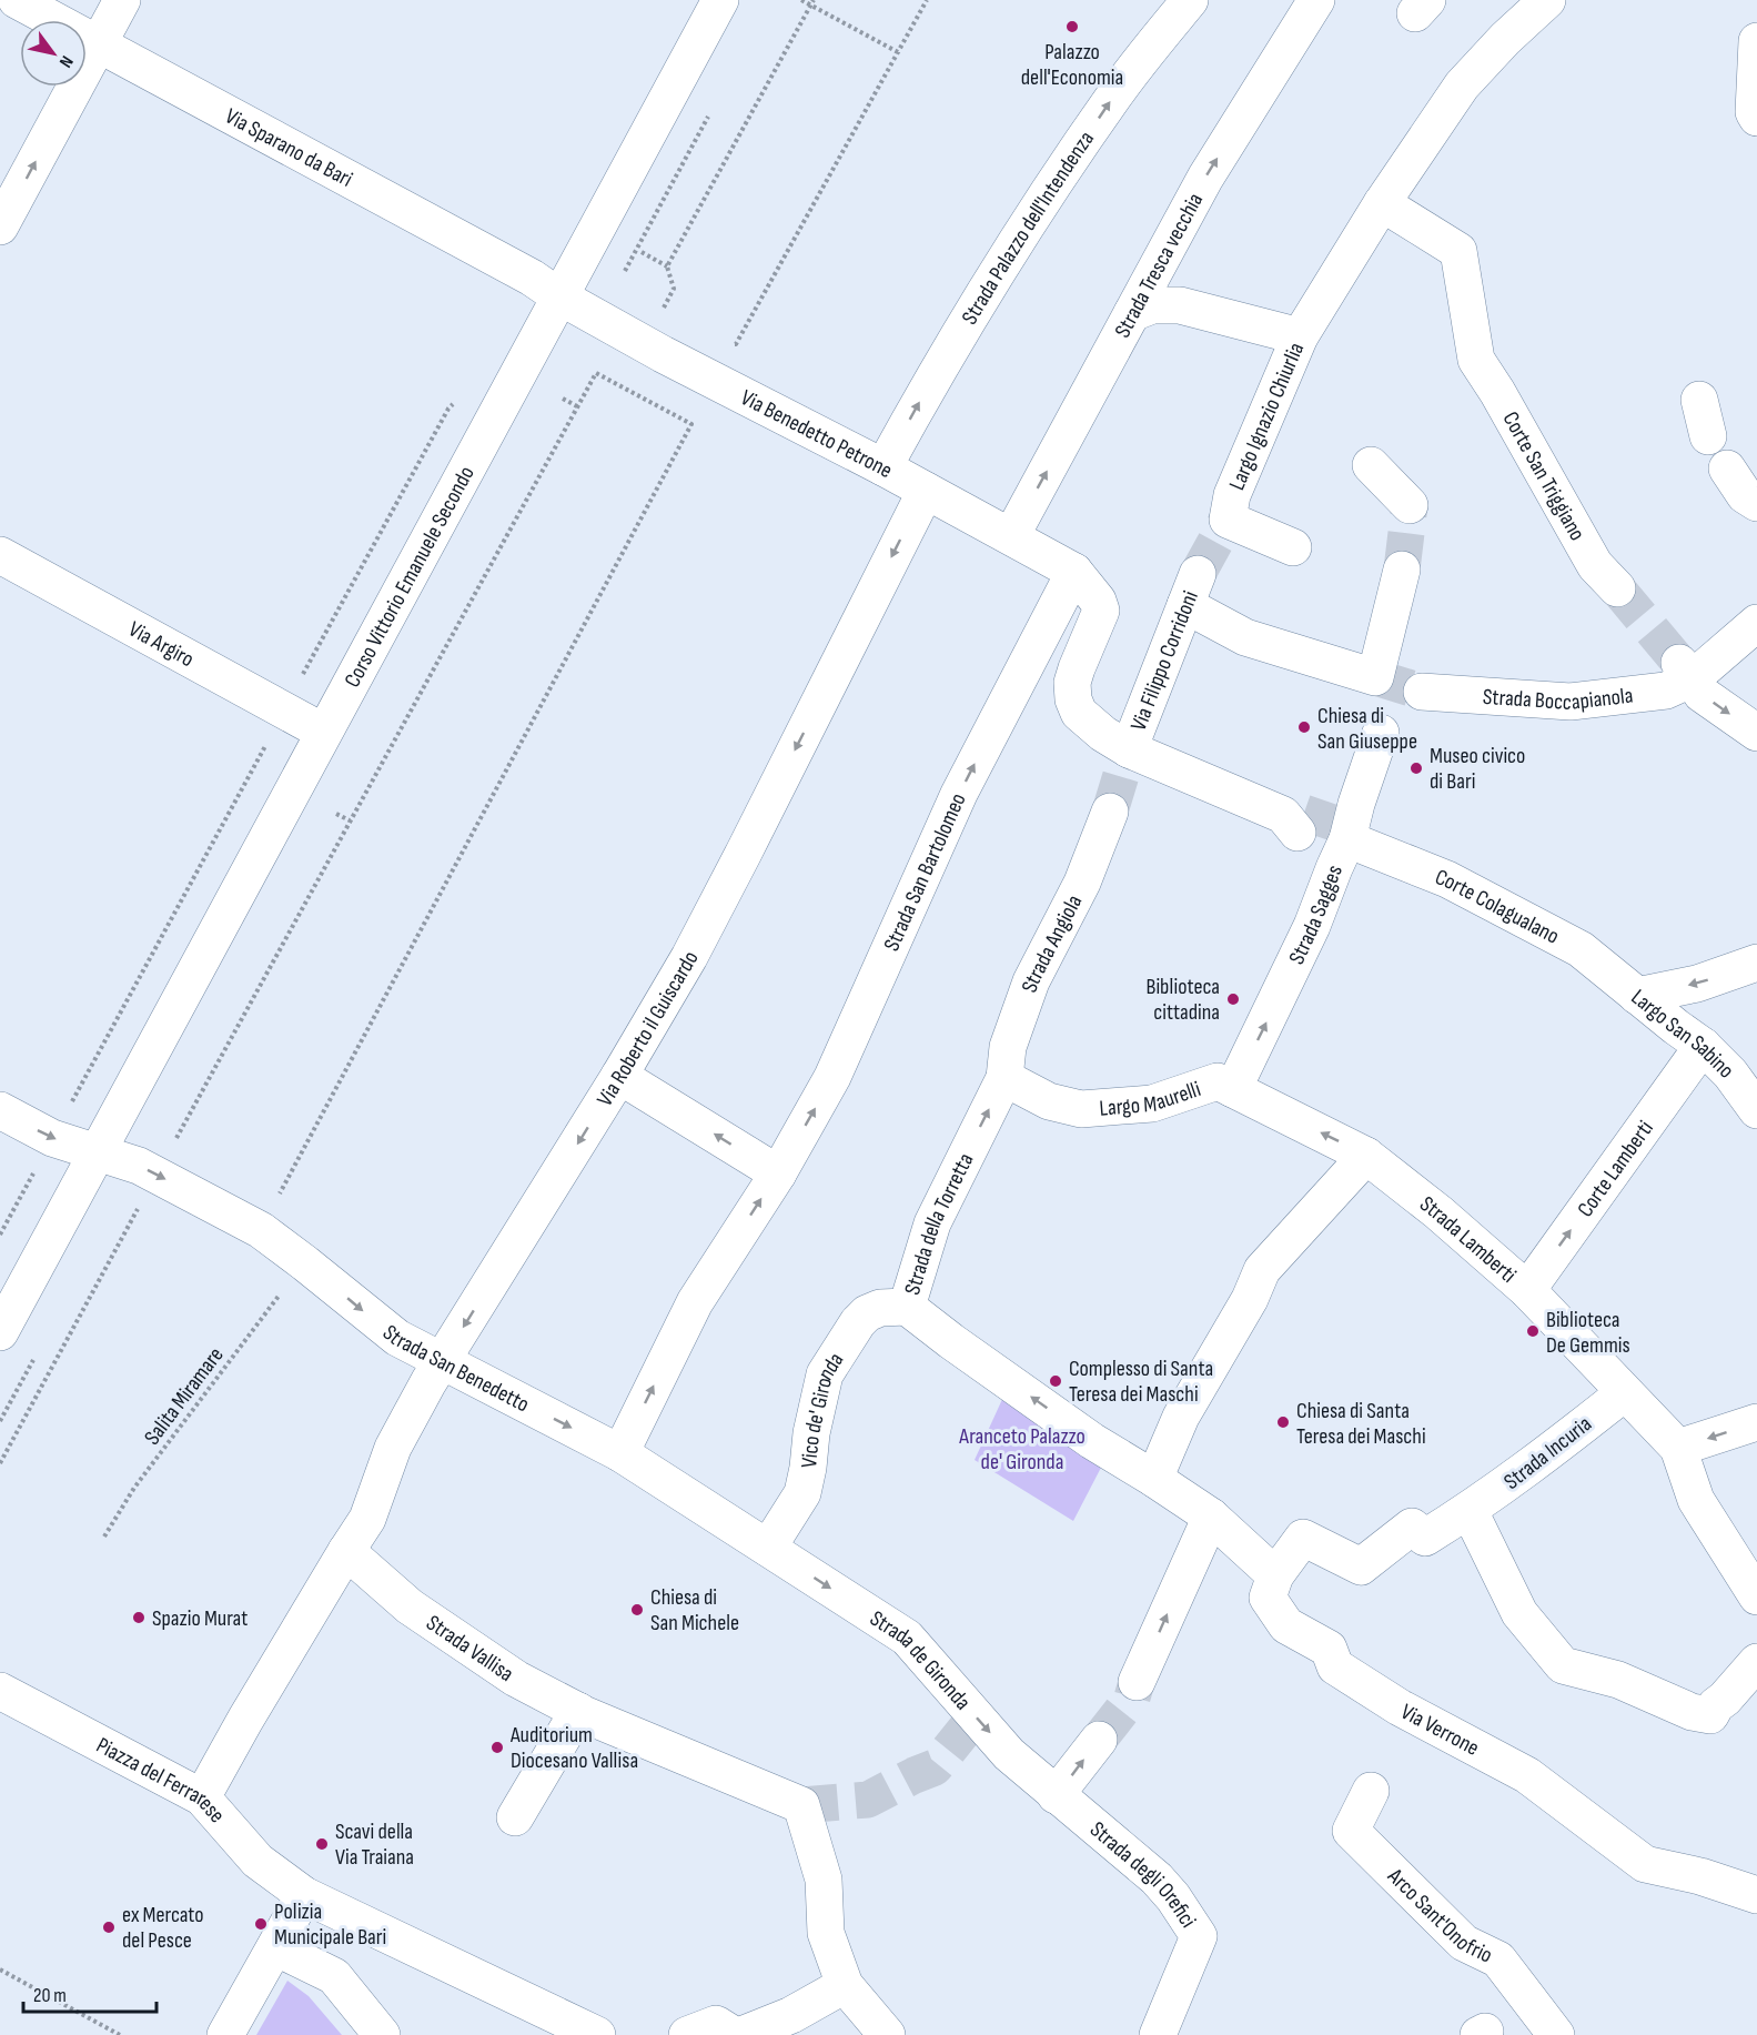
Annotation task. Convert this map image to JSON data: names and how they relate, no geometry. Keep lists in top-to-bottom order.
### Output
{
  "streets": {
    "street": [
      "Via Sparano da Bari",
      "Strada Palazzo dell'Intendenza",
      "Strada Tresca vecchia",
      "Largo Ignazio Chiurlia",
      "Via Benedetto Petrone",
      "Corte San Triggiano",
      "Corso Vittorio Emanuele Secondo",
      "Via Argiro",
      "Via Filippo Corridoni",
      "Strada Boccapianola",
      "Strada San Bartolomeo",
      "Corte Colagualano",
      "Strada Sagges",
      "Strada Angiola",
      "Via Roberto il Guiscardo",
      "Largo San Sabino",
      "Largo Maurelli",
      "Corte Lamberti",
      "Strada della Torretta",
      "Strada Lamberti",
      "Strada San Benedetto",
      "Vico de' Gironda",
      "Strada Incuria",
      "Strada Vallisa",
      "Strada de Gironda",
      "Via Verrone",
      "Piazza del Ferrarese",
      "Strada degli Orefici",
      "Arco Sant'Onofrio"
    ],
    "path": ["Salita Miramare"]
  },
  "crossings": [
    ["Via Sparano da Bari", "Via Benedetto Petrone"],
    ["Via Sparano da Bari", "Corso Vittorio Emanuele Secondo"],
    ["Strada Palazzo dell'Intendenza", "Via Benedetto Petrone"],
    ["Strada Tresca vecchia", "Largo Ignazio Chiurlia"],
    ["Strada Tresca vecchia", "Via Benedetto Petrone"],
    ["Via Benedetto Petrone", "Corso Vittorio Emanuele Secondo"],
    ["Via Benedetto Petrone", "Via Filippo Corridoni"],
    ["Via Benedetto Petrone", "Strada San Bartolomeo"],
    ["Via Benedetto Petrone", "Via Roberto il Guiscardo"],
    ["Corso Vittorio Emanuele Secondo", "Via Argiro"],
    ["Via Filippo Corridoni", "Strada San Bartolomeo"],
    ["Via Filippo Corridoni", "Corte Colagualano"],
    ["Via Filippo Corridoni", "Strada Sagges"],
    ["Corte Colagualano", "Strada Sagges"],
    ["Corte Colagualano", "Largo San Sabino"],
    ["Strada Sagges", "Largo Maurelli"],
    ["Strada Sagges", "Strada Lamberti"],
    ["Strada Angiola", "Largo Maurelli"],
    ["Strada Angiola", "Strada della Torretta"],
    ["Via Roberto il Guiscardo", "Strada San Benedetto"],
    ["Via Roberto il Guiscardo", "Strada Vallisa"],
    ["Largo San Sabino", "Corte Lamberti"],
    ["Largo Maurelli", "Strada della Torretta"],
    ["Largo Maurelli", "Strada Lamberti"],
    ["Corte Lamberti", "Strada Lamberti"],
    ["Strada della Torretta", "Vico de' Gironda"],
    ["Strada della Torretta", "Strada Incuria"],
    ["Strada della Torretta", "Via Verrone"],
    ["Strada Lamberti", "Strada Incuria"],
    ["Strada San Benedetto", "Salita Miramare"],
    ["Strada San Benedetto", "Vico de' Gironda"],
    ["Strada San Benedetto", "Strada de Gironda"],
    ["Vico de' Gironda", "Strada de Gironda"],
    ["Strada Incuria", "Via Verrone"],
    ["Strada de Gironda", "Strada degli Orefici"]
  ],
  "one_way": [
    "Strada San Bartolomeo",
    "Strada Sagges",
    "Largo San Sabino",
    "Corte Lamberti",
    "Strada San Benedetto",
    "Strada de Gironda"
  ],
  "parks": ["Aranceto Palazzo de' Gironda"],
  "places": [
    "Palazzo dell'Economia",
    "Chiesa di San Giuseppe",
    "Museo civico di Bari",
    "Biblioteca cittadina",
    "Biblioteca De Gemmis",
    "Complesso di Santa Teresa dei Maschi",
    "Chiesa di Santa Teresa dei Maschi",
    "Chiesa di San Michele",
    "Spazio Murat",
    "Auditorium Diocesano Vallisa",
    "Scavi della Via Traiana",
    "Polizia Municipale Bari",
    "ex Mercato del Pesce"
  ],
  "scale_bar": "20 m",
  "north": "bottom right"
}
